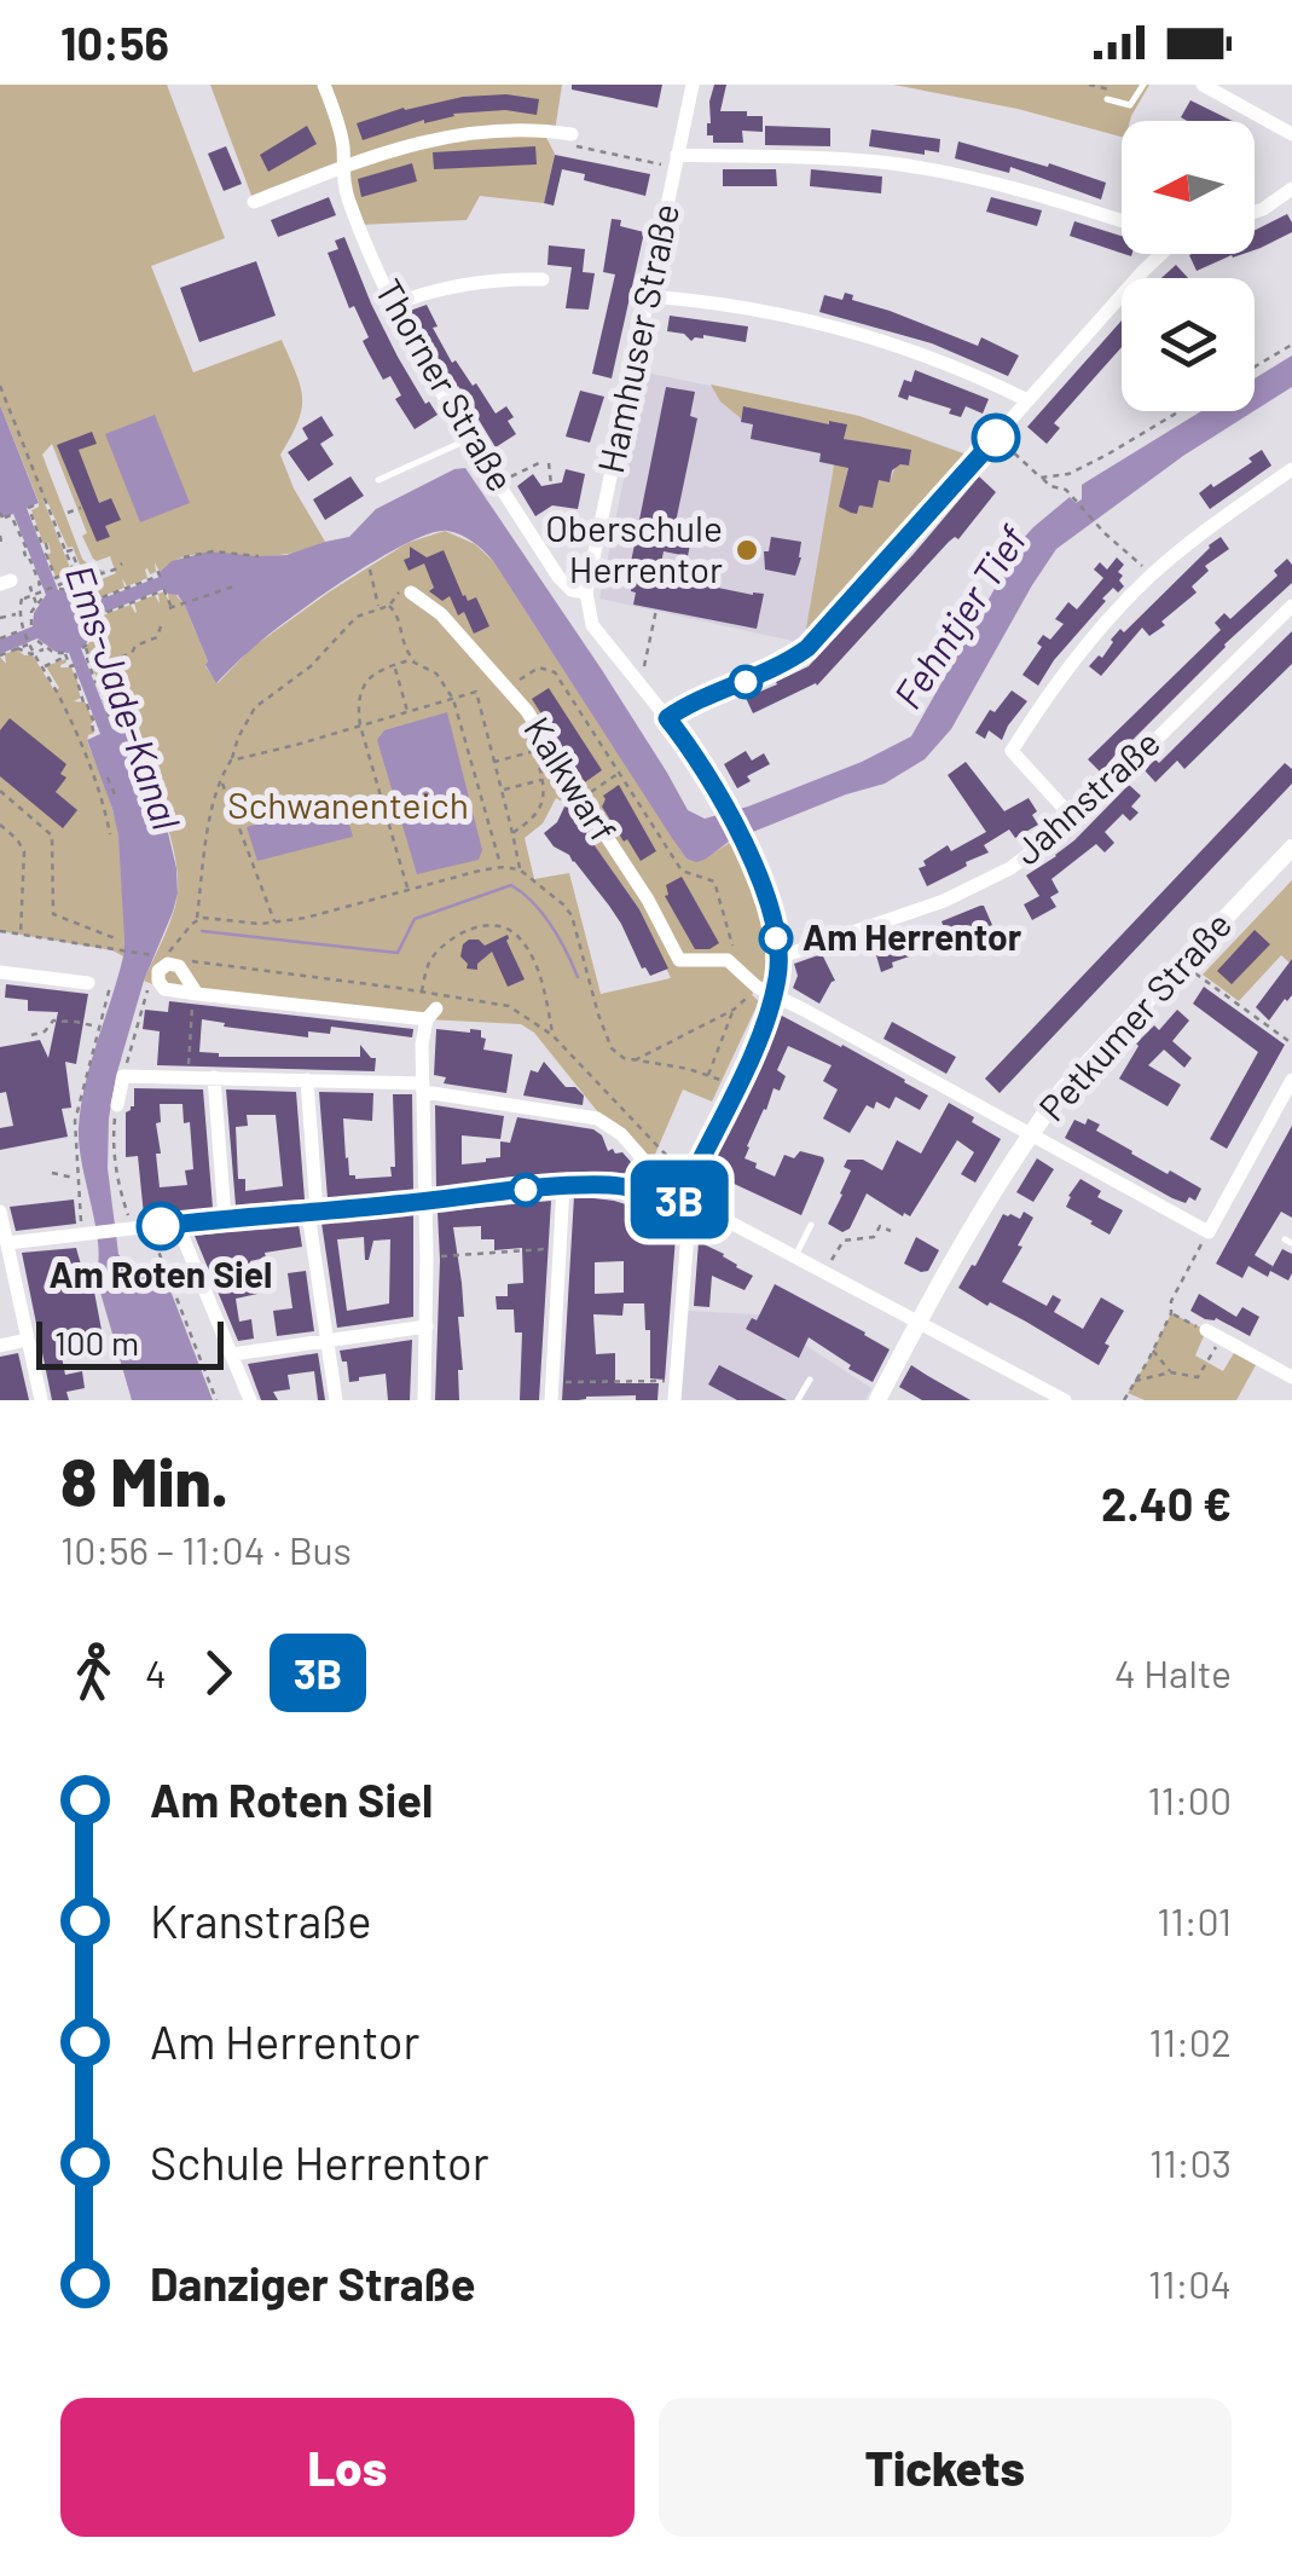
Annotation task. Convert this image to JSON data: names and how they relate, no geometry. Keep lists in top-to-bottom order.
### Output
{
  "streets": {
    "street": [
      "Hamhuser Straße",
      "Thorner Straße",
      "Kalkwarf",
      "Jahnstraße",
      "Petkumer Straße"
    ]
  },
  "crossings": [
    ["Hamhuser Straße", "Thorner Straße"]
  ],
  "water": ["Fehntjer Tief", "Ems-Jade-Kanal"],
  "parks": ["Schwanenteich"],
  "places": ["Oberschule Herrentor", "Am Herrentor", "Am Roten Siel"],
  "lines": ["bus line 3B"],
  "scale_bar": "100 m",
  "north": "left",
  "page": {
    "status": "10:56",
    "on_map": "3B",
    "scale": "100 m",
    "heading": ["8 Min.", "10:56 – 11:04 · Bus", "2.40 €"],
    "legs": ["4", "3B", "4 Halte"],
    "list": [
      {
        "name": "Am Roten Siel",
        "value": "11:00"
      },
      {
        "name": "Kranstraße",
        "value": "11:01"
      },
      {
        "name": "Am Herrentor",
        "value": "11:02"
      },
      {
        "name": "Schule Herrentor",
        "value": "11:03"
      },
      {
        "name": "Danziger Straße",
        "value": "11:04"
      }
    ],
    "buttons": ["Los", "Tickets"]
  }
}
